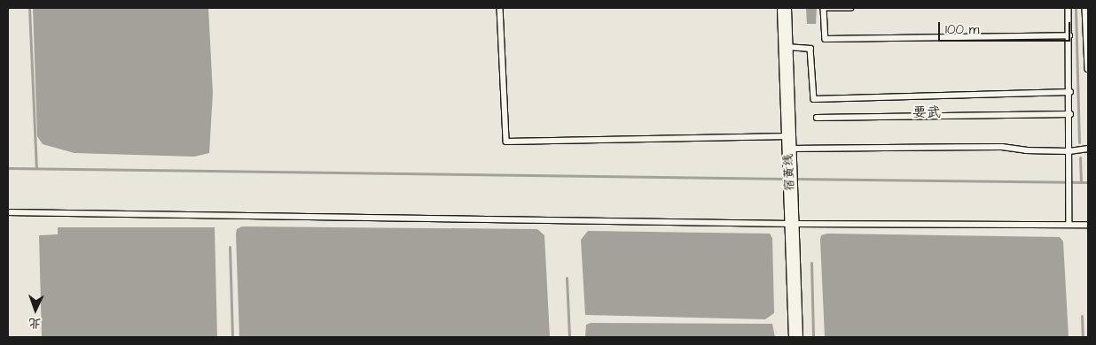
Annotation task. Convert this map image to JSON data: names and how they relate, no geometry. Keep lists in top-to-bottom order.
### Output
{
  "streets": {
    "main road": ["宿黄线"]
  },
  "districts": ["要武"],
  "scale_bar": "100 m",
  "north": "bottom"
}
